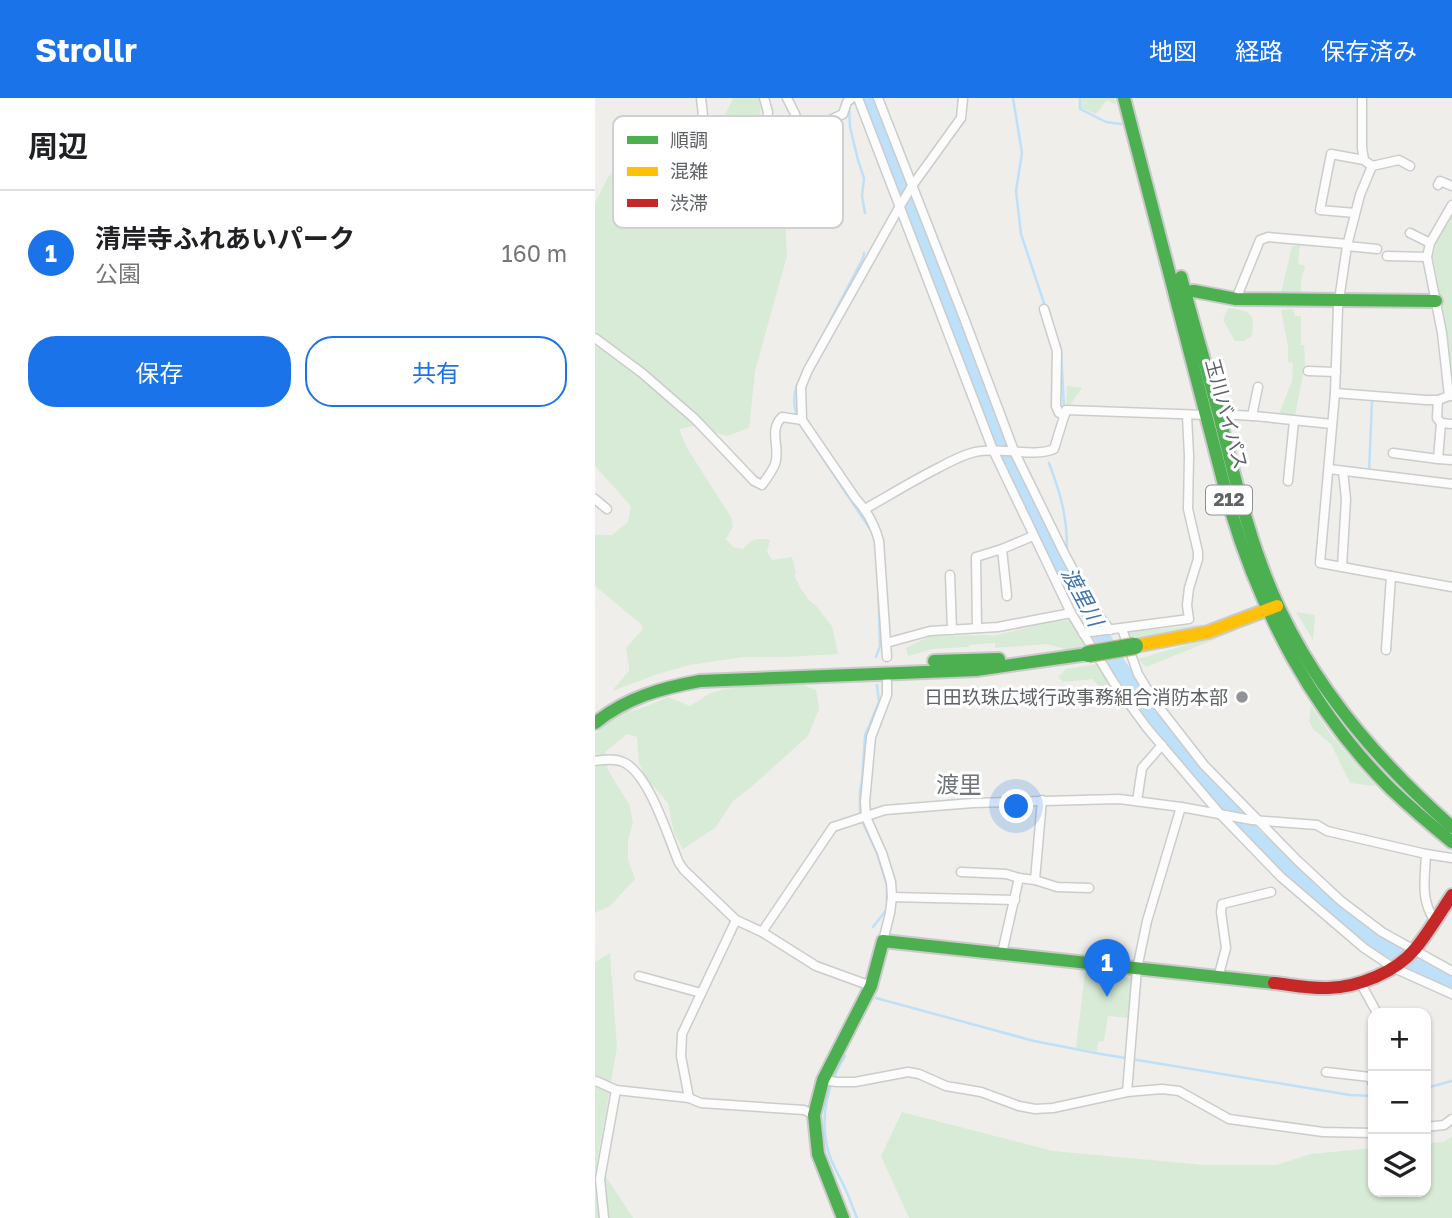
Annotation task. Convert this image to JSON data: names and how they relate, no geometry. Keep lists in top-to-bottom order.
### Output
{
  "streets": {
    "main road": ["玉川バイパス", "212"]
  },
  "districts": ["渡里"],
  "water": ["渡里川"],
  "places": ["日田玖珠広域行政事務組合消防本部"],
  "legend": ["順調", "混雑", "渋滞"],
  "page": {
    "header": "Strollr",
    "nav": ["地図", "経路", "保存済み"],
    "heading": "周辺",
    "list": [
      {
        "mark": "1",
        "name": "清岸寺ふれあいパーク",
        "note": "公園",
        "value": "160 m"
      }
    ],
    "buttons": ["保存", "共有"],
    "pins": "1",
    "map_buttons": ["+", "−"]
  }
}
